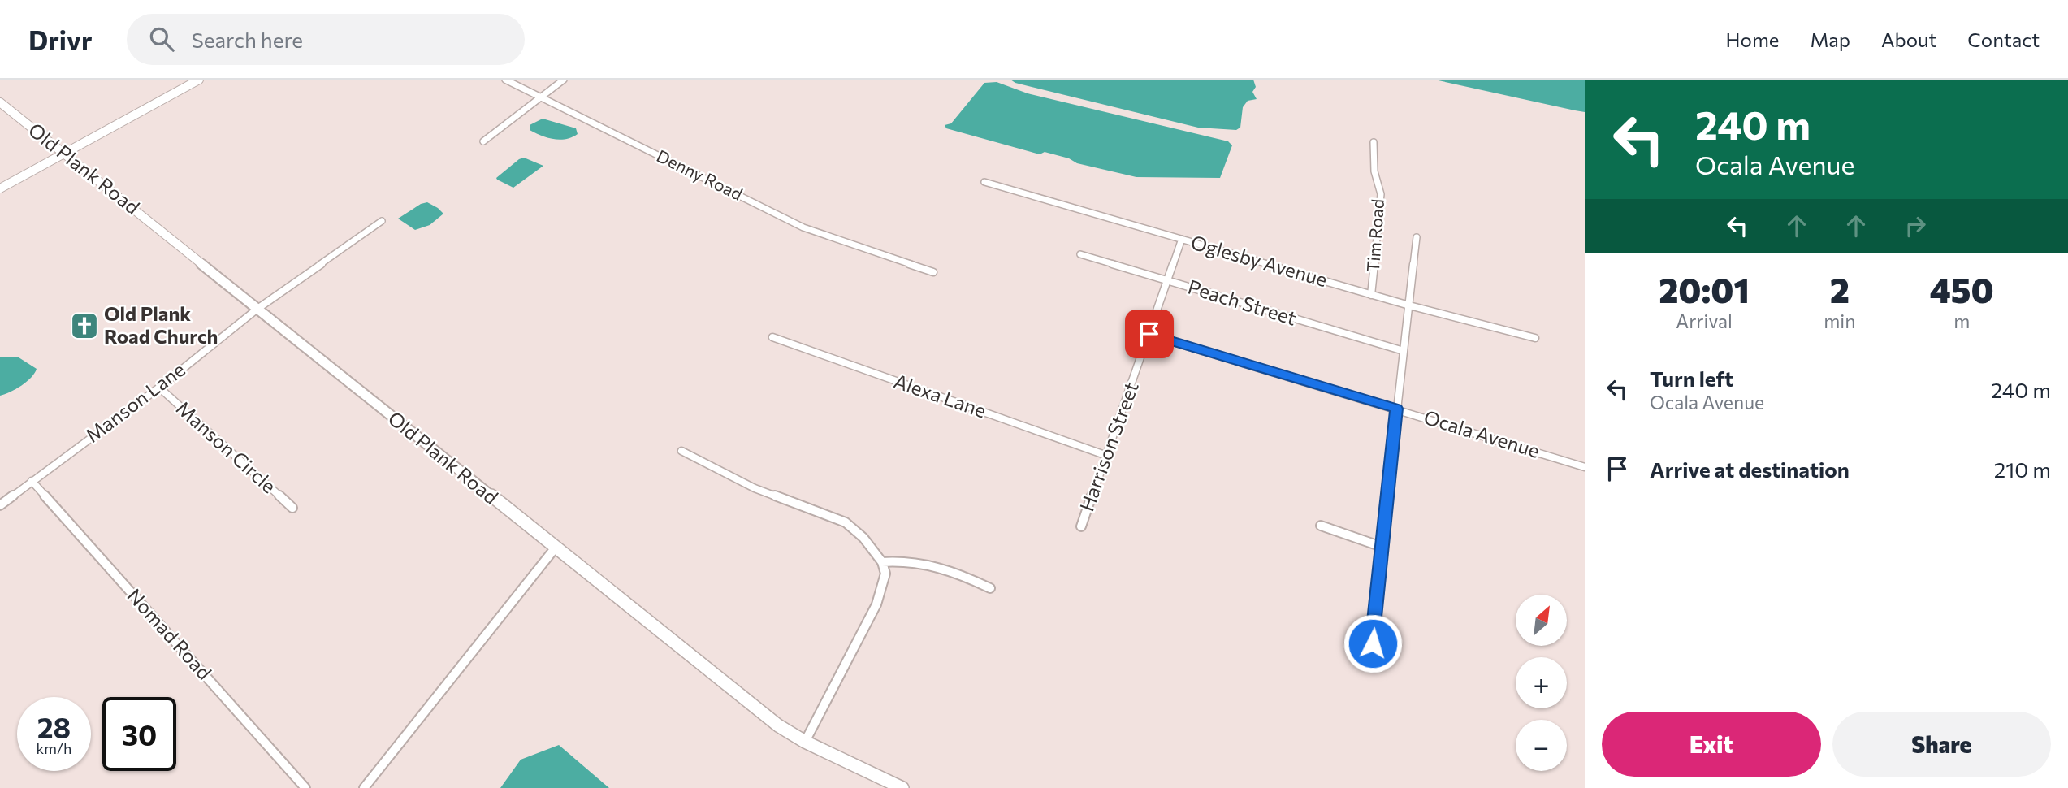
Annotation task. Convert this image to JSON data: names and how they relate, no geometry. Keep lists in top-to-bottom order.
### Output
{
  "streets": {
    "street": [
      "Old Plank Road",
      "Denny Road",
      "Tim Road",
      "Oglesby Avenue",
      "Peach Street",
      "Alexa Lane",
      "Manson Lane",
      "Ocala Avenue",
      "Harrison Street",
      "Manson Circle",
      "Nomad Road"
    ]
  },
  "crossings": [
    ["Old Plank Road", "Manson Lane"],
    ["Tim Road", "Oglesby Avenue"],
    ["Oglesby Avenue", "Harrison Street"],
    ["Peach Street", "Harrison Street"],
    ["Alexa Lane", "Harrison Street"],
    ["Manson Lane", "Manson Circle"],
    ["Manson Lane", "Nomad Road"],
    ["Ocala Avenue", "Harrison Street"]
  ],
  "places": {
    "church": ["Old Plank Road Church"]
  },
  "north": "top right",
  "page": {
    "header": "Drivr",
    "search": "Search here",
    "nav": [
      "Home",
      "Map",
      "About",
      "Contact"
    ],
    "turn": ["240 m", "Ocala Avenue"],
    "eta": [
      "20:01",
      "Arrival",
      "2",
      "min",
      "450",
      "m"
    ],
    "list": [
      {
        "name": "Turn left",
        "note": "Ocala Avenue",
        "value": "240 m"
      },
      {
        "name": "Arrive at destination",
        "value": "210 m"
      }
    ],
    "map_buttons": ["+", "−"],
    "speed": "28 km/h",
    "limit": "30",
    "buttons": ["Exit", "Share"]
  }
}
